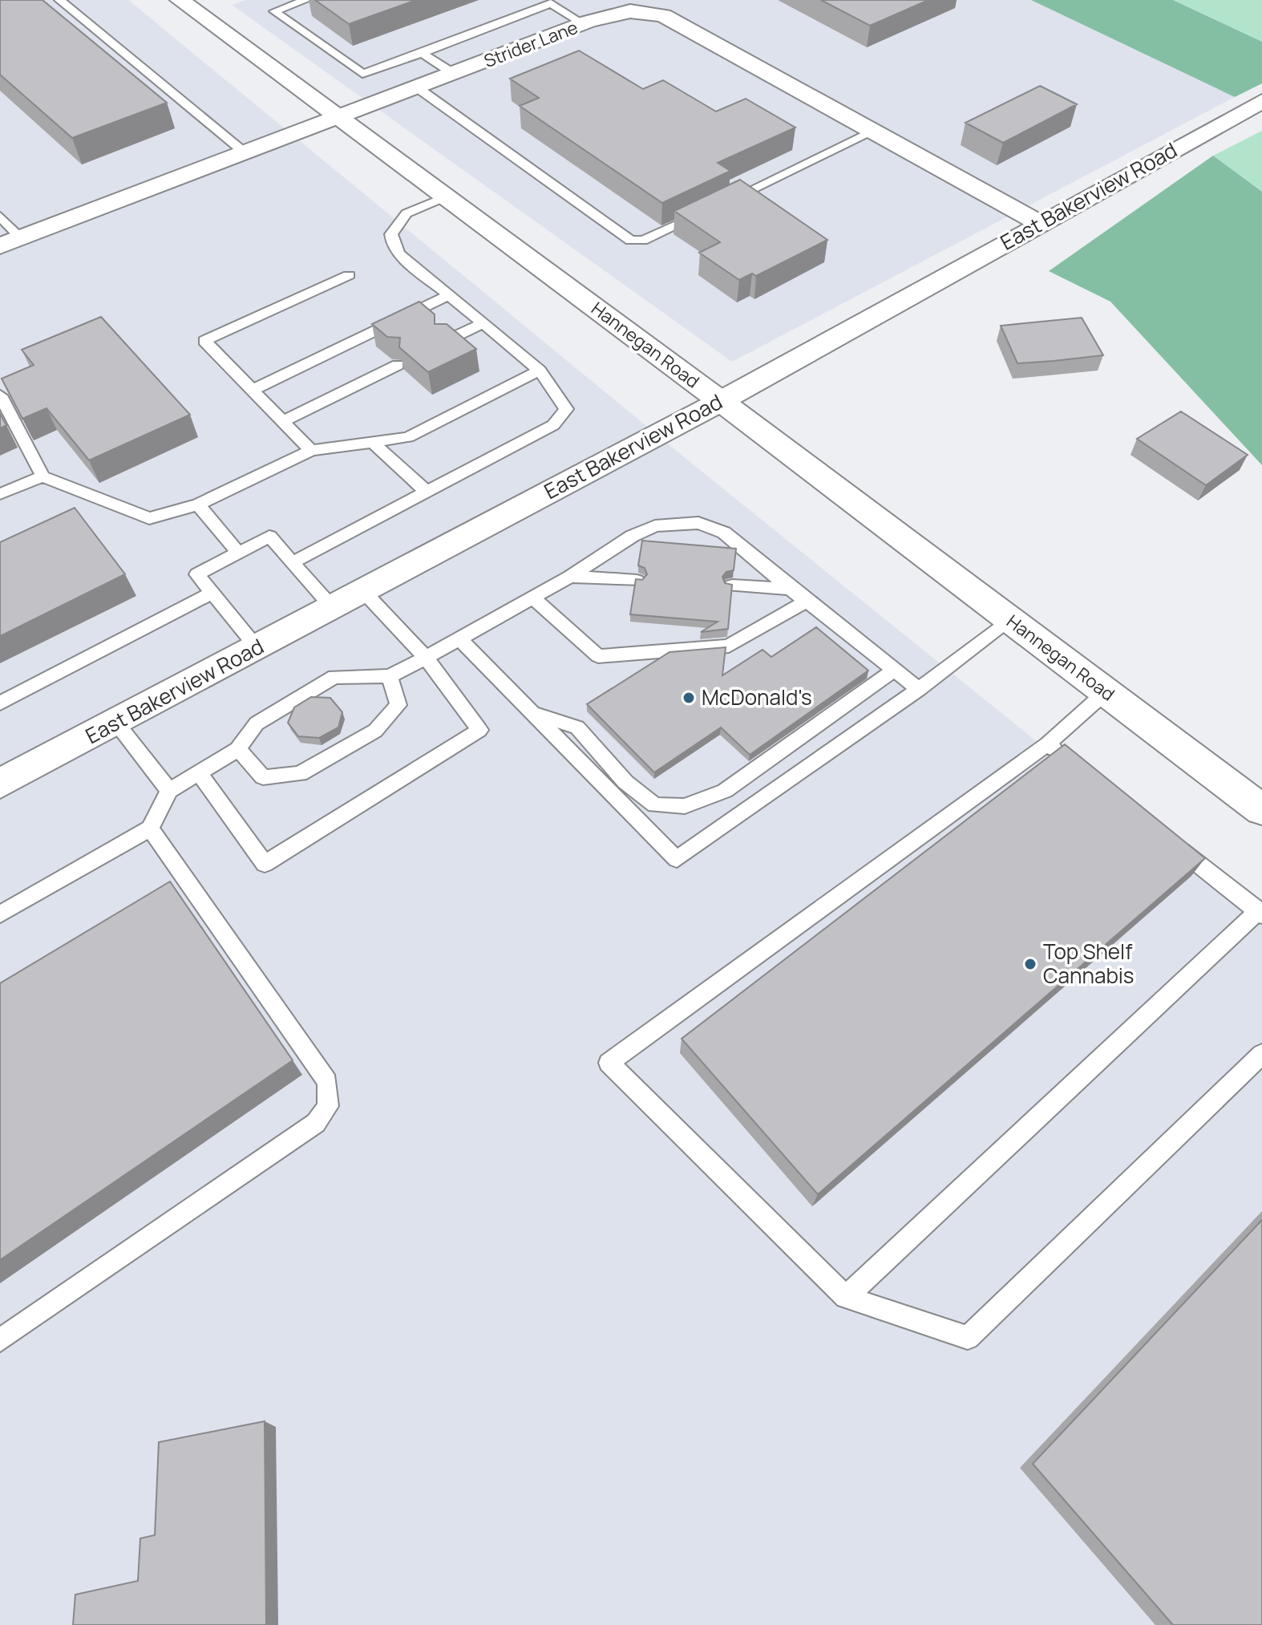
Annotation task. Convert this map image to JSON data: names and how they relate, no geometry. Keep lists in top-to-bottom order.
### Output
{
  "streets": {
    "street": ["Strider Lane", "East Bakerview Road", "Hannegan Road"]
  },
  "crossings": [
    ["Strider Lane", "East Bakerview Road"],
    ["Strider Lane", "Hannegan Road"],
    ["East Bakerview Road", "Hannegan Road"]
  ],
  "places": ["McDonald's", "Top Shelf Cannabis"]
}
